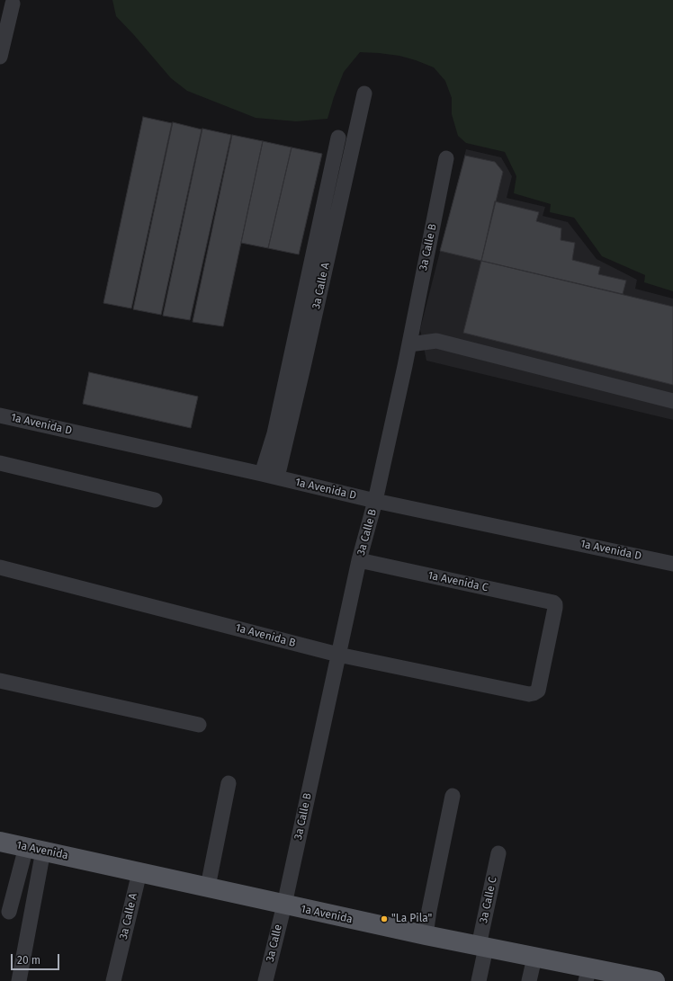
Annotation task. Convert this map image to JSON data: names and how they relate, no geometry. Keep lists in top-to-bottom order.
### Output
{
  "streets": {
    "main road": ["1a Avenida"],
    "street": [
      "3a Calle B",
      "3a Calle A",
      "1a Avenida D",
      "1a Avenida C",
      "1a Avenida B",
      "3a Calle C",
      "3a Calle"
    ]
  },
  "crossings": [
    ["3a Calle B", "1a Avenida D"],
    ["3a Calle B", "1a Avenida C"],
    ["3a Calle B", "1a Avenida B"],
    ["3a Calle B", "1a Avenida"],
    ["3a Calle B", "3a Calle"],
    ["3a Calle A", "1a Avenida D"],
    ["3a Calle A", "1a Avenida"],
    ["1a Avenida C", "1a Avenida B"],
    ["1a Avenida", "3a Calle C"],
    ["1a Avenida", "3a Calle"]
  ],
  "places": ["\"La Pila\""],
  "scale_bar": "20 m"
}
